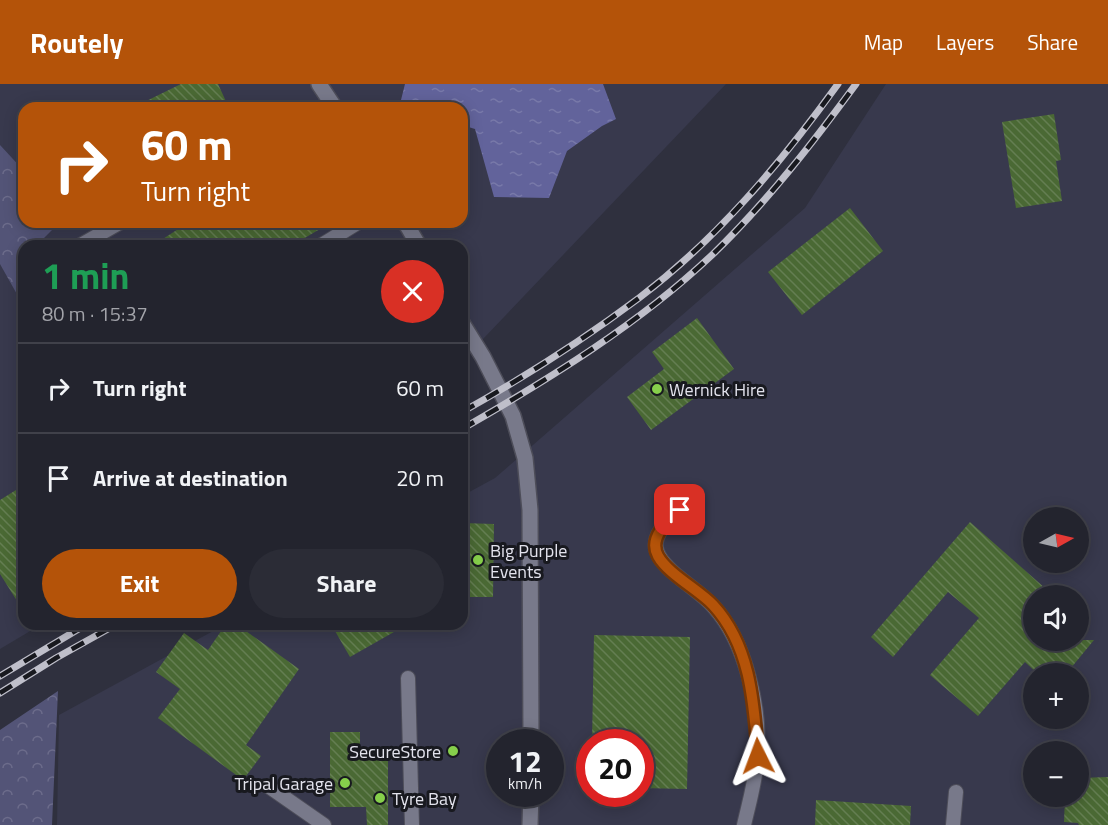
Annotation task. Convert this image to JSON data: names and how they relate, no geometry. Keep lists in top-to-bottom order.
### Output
{
  "places": [
    "Wernick Hire",
    "Big Purple Events",
    "SecureStore",
    "Tripal Garage",
    "Tyre Bay"
  ],
  "north": "right",
  "page": {
    "header": "Routely",
    "nav": ["Map", "Layers", "Share"],
    "turn": ["60 m", "Turn right"],
    "heading": ["1 min", "80 m · 15:37"],
    "list": [
      {
        "name": "Turn right",
        "value": "60 m"
      },
      {
        "name": "Arrive at destination",
        "value": "20 m"
      }
    ],
    "map_buttons": ["+", "−"],
    "buttons": ["Exit", "Share"],
    "speed": "12 km/h",
    "limit": "20"
  }
}
